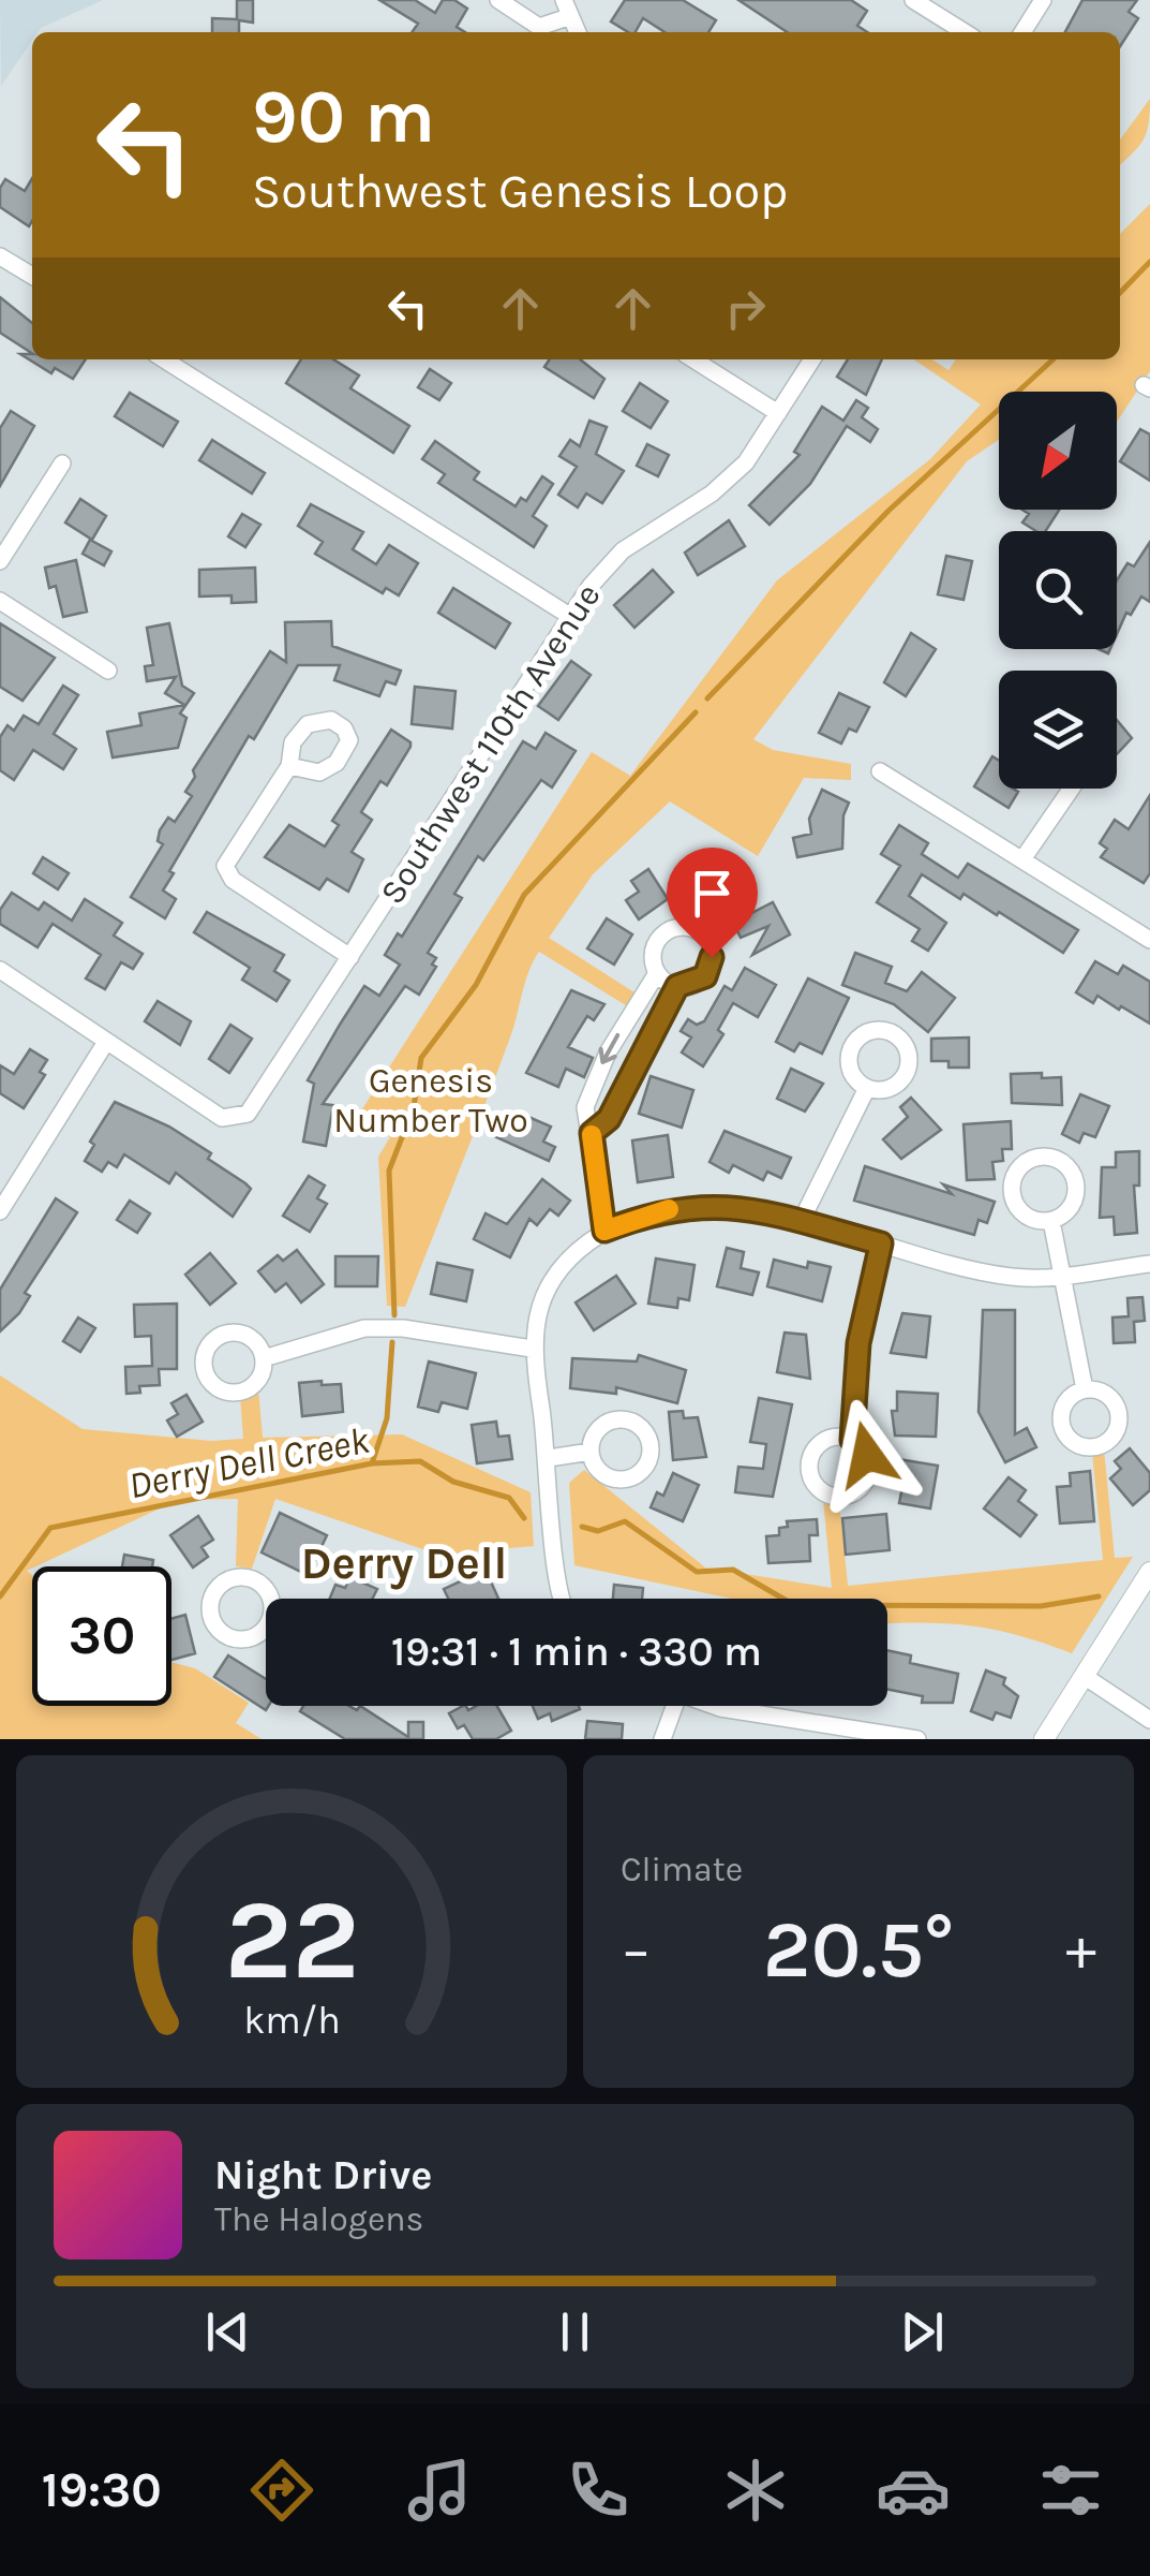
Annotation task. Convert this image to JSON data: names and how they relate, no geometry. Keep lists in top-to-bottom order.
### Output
{
  "streets": {
    "street": ["Southwest 110th Avenue"]
  },
  "districts": ["Derry Dell"],
  "water": ["Derry Dell Creek"],
  "parks": ["Genesis Number Two"],
  "north": "bottom left",
  "page": {
    "turn": ["90 m", "Southwest Genesis Loop"],
    "limit": "30",
    "trip": "19:31 · 1 min · 330 m",
    "tile": "Climate",
    "heat": ["−", "20.5°", "+"],
    "song": ["Night Drive", "The Halogens"],
    "tabs": "19:30",
    "gauge": ["22", "km/h"]
  }
}
